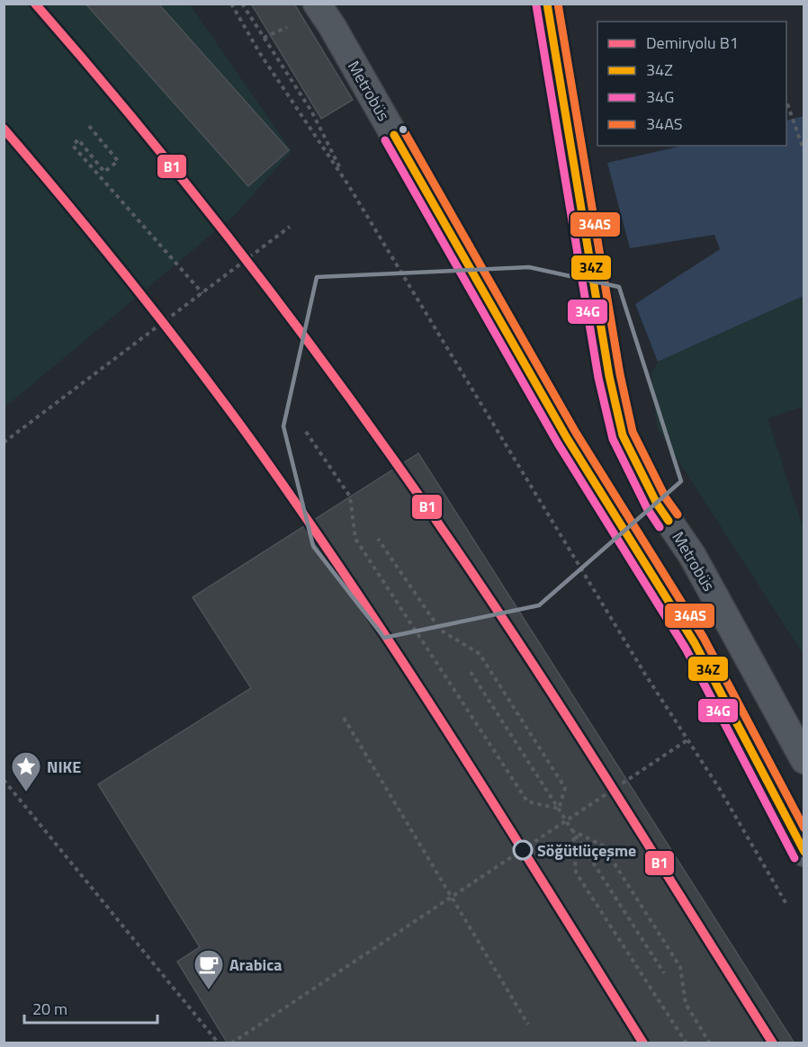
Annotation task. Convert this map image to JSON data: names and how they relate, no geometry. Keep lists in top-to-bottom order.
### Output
{
  "streets": {
    "lane": ["Metrobüs"]
  },
  "places": {
    "place": ["NIKE"],
    "other": ["Söğütlüçeşme"],
    "cafe": ["Arabica"]
  },
  "lines": [
    "rail line B1",
    "transit line 34Z",
    "transit line 34AS",
    "transit line 34G"
  ],
  "legend": [
    "Demiryolu B1",
    "34Z",
    "34G",
    "34AS"
  ],
  "scale_bar": "20 m"
}
